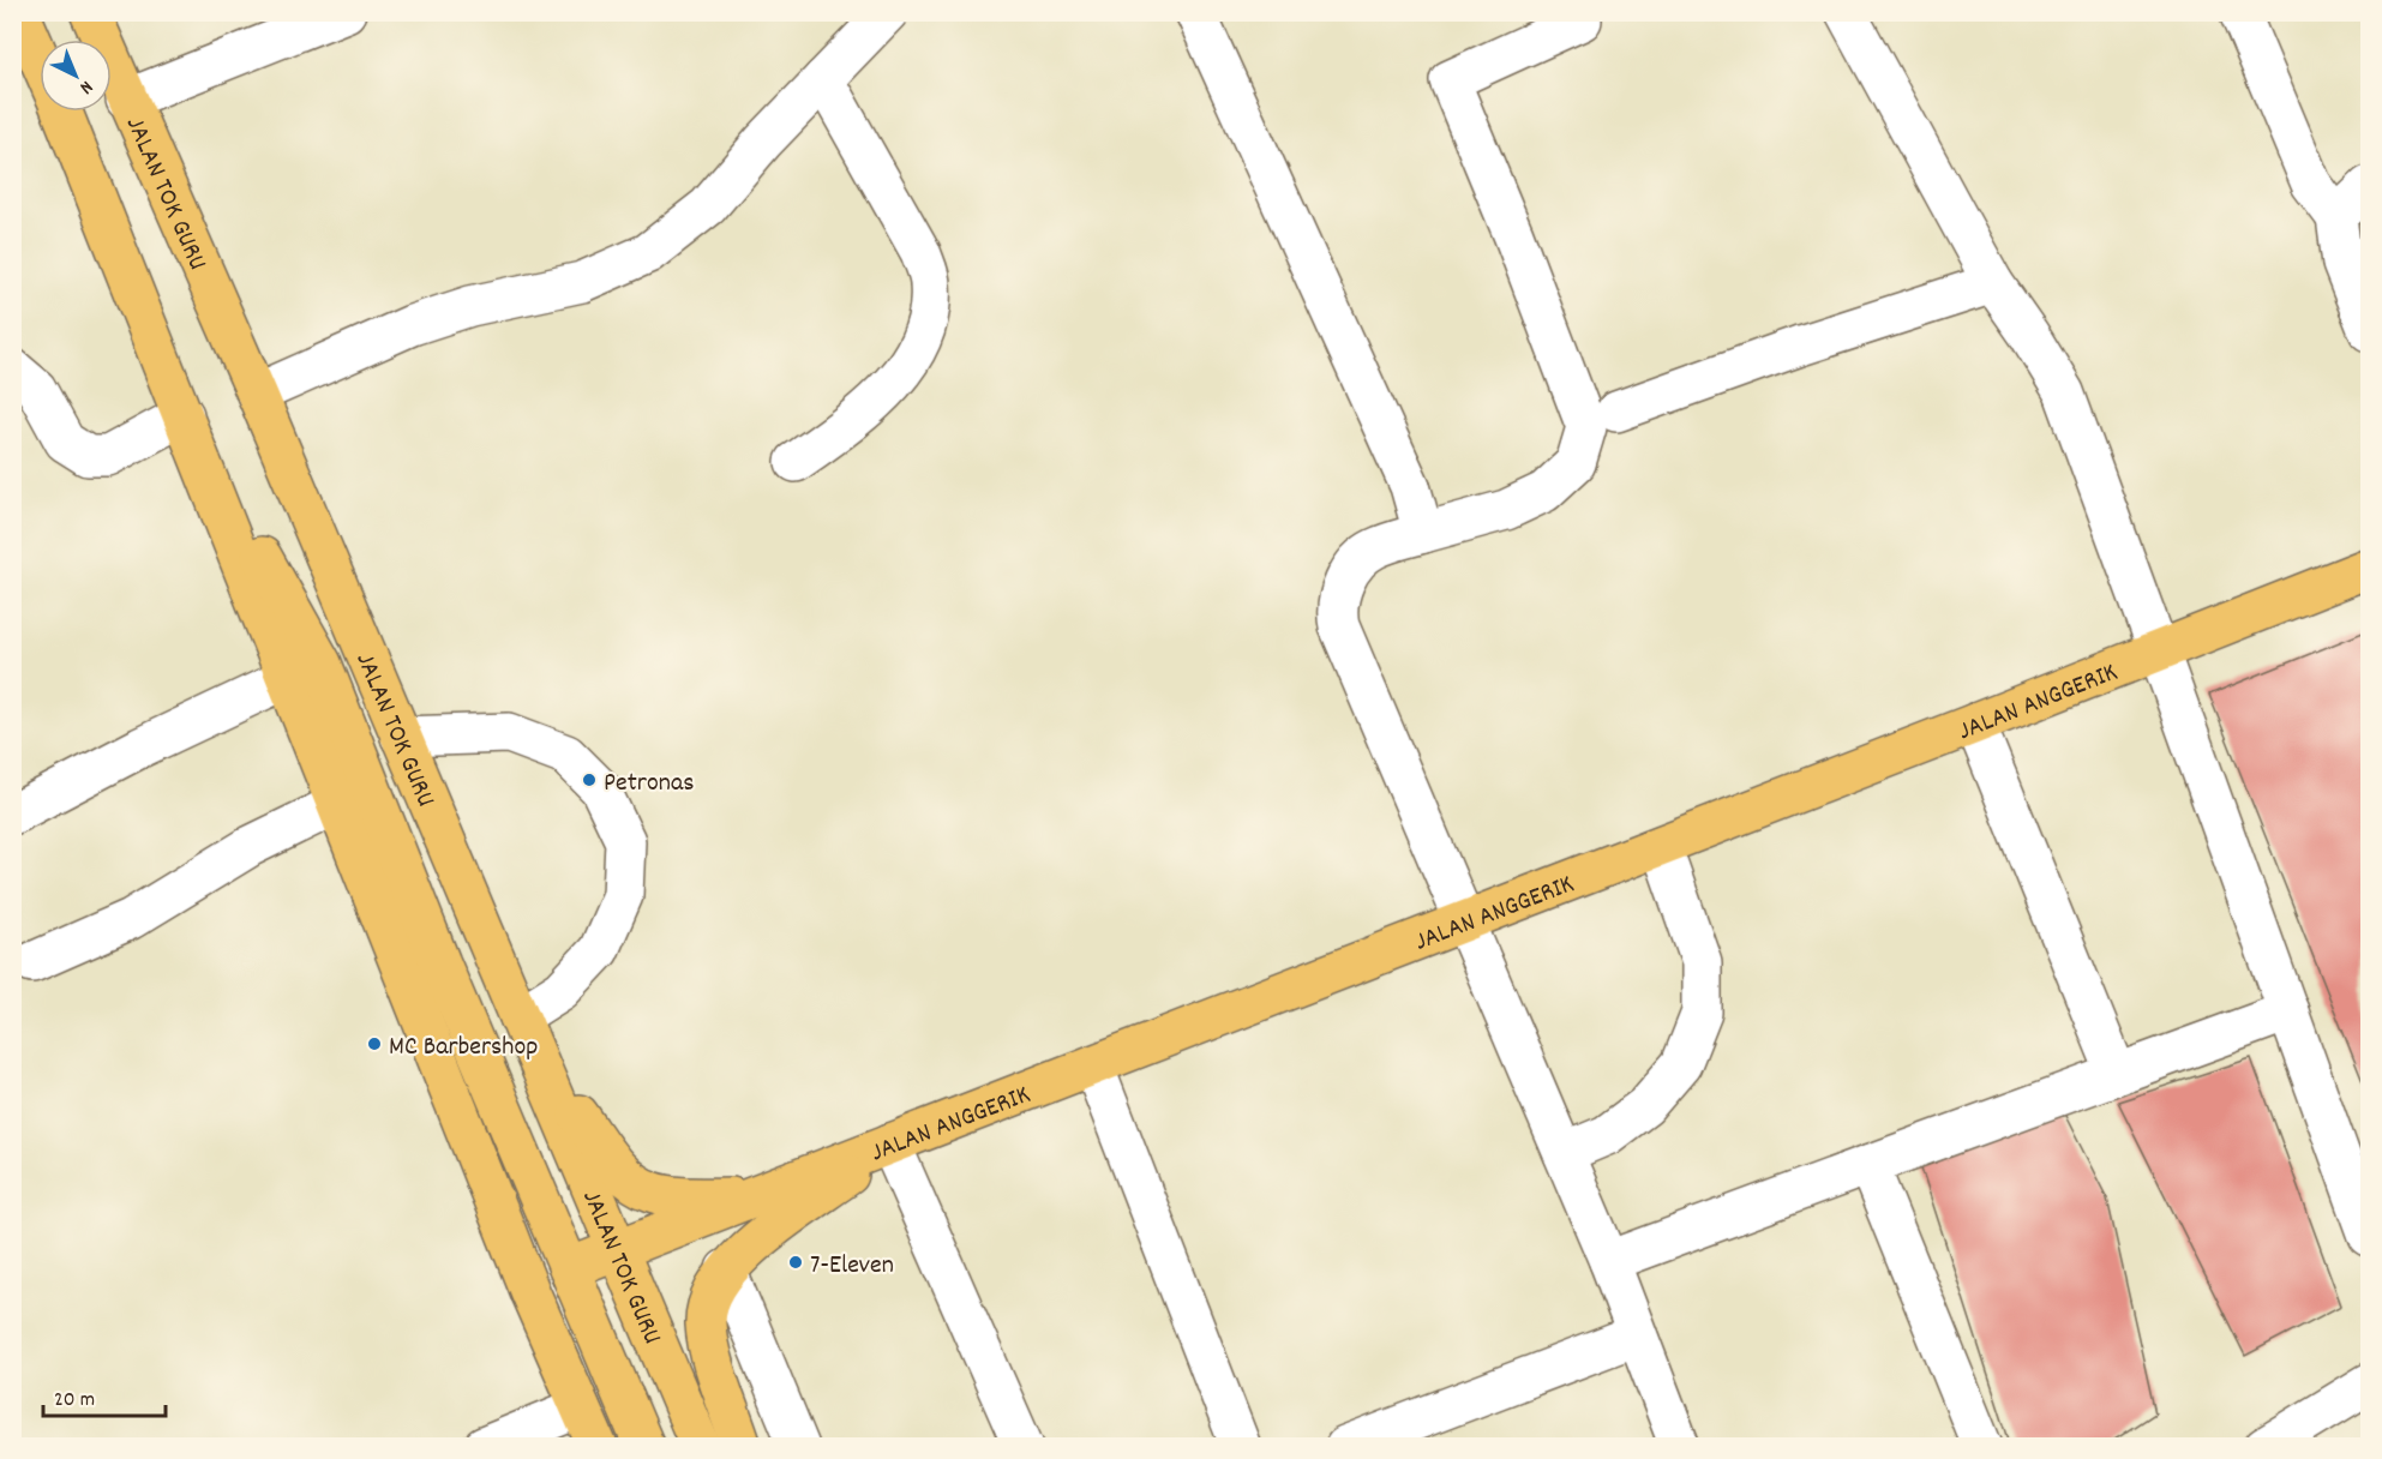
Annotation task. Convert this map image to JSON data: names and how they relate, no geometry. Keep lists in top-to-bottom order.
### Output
{
  "streets": {
    "main road": ["JALAN TOK GURU", "JALAN ANGGERIK"]
  },
  "crossings": [
    ["JALAN TOK GURU", "JALAN ANGGERIK"]
  ],
  "places": ["Petronas", "MC Barbershop", "7-Eleven"],
  "scale_bar": "20 m",
  "north": "bottom right"
}
